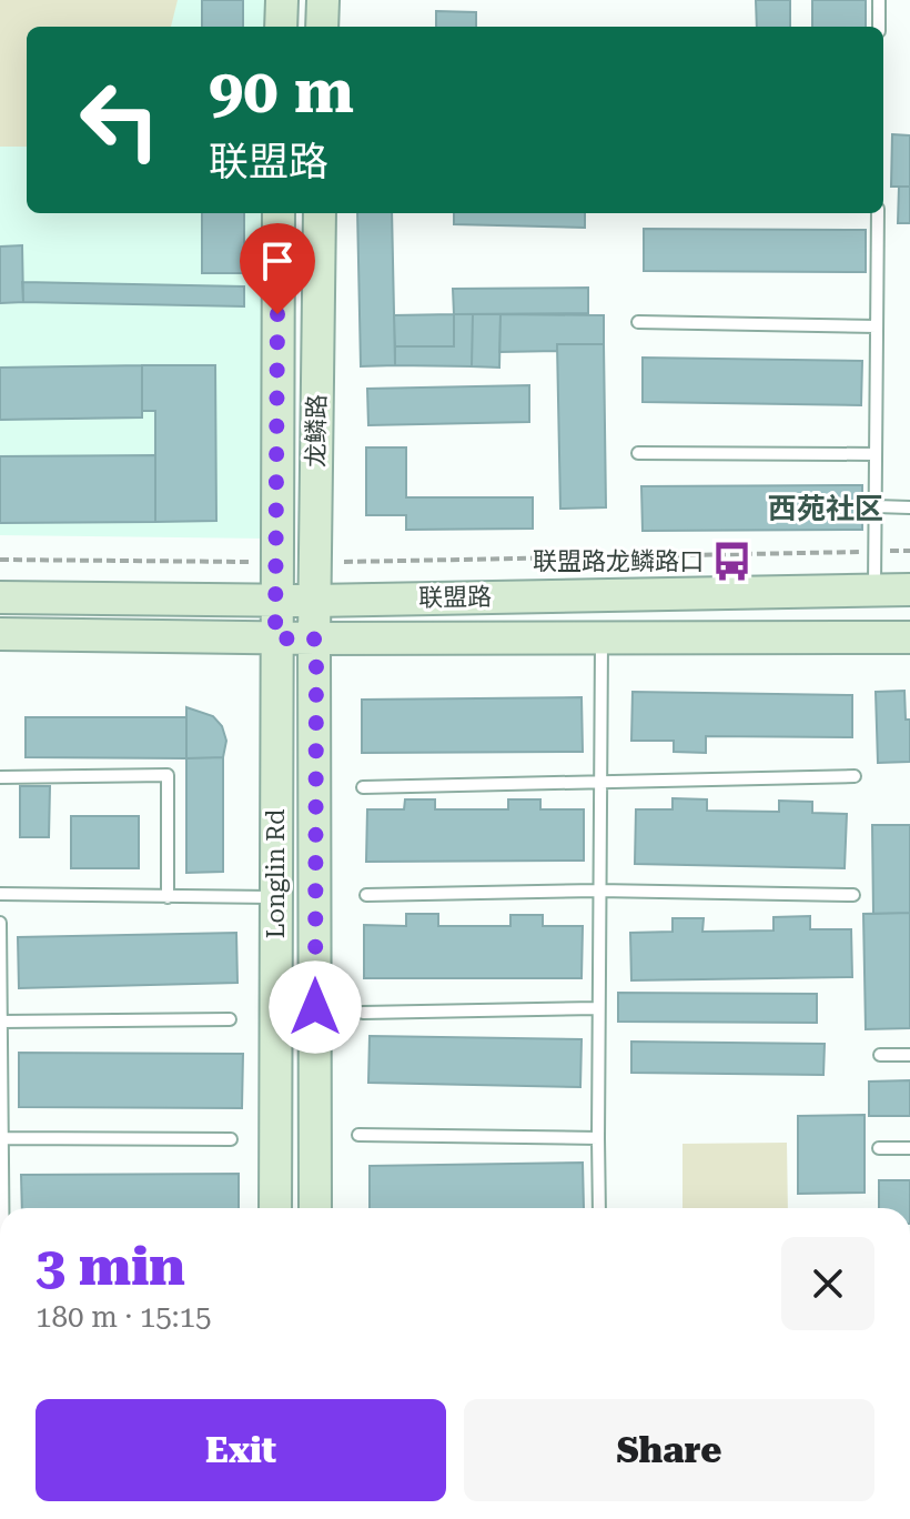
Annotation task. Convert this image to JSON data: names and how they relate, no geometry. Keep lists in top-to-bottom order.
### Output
{
  "streets": {
    "main road": ["龙鳞路", "联盟路", "Longlin Rd"]
  },
  "crossings": [
    ["龙鳞路", "联盟路"],
    ["龙鳞路", "Longlin Rd"],
    ["联盟路", "Longlin Rd"]
  ],
  "districts": ["西苑社区"],
  "places": {
    "bus stop": ["联盟路龙鳞路口"]
  },
  "page": {
    "turn": ["90 m", "联盟路"],
    "heading": ["3 min", "180 m · 15:15"],
    "buttons": ["Exit", "Share"]
  }
}
